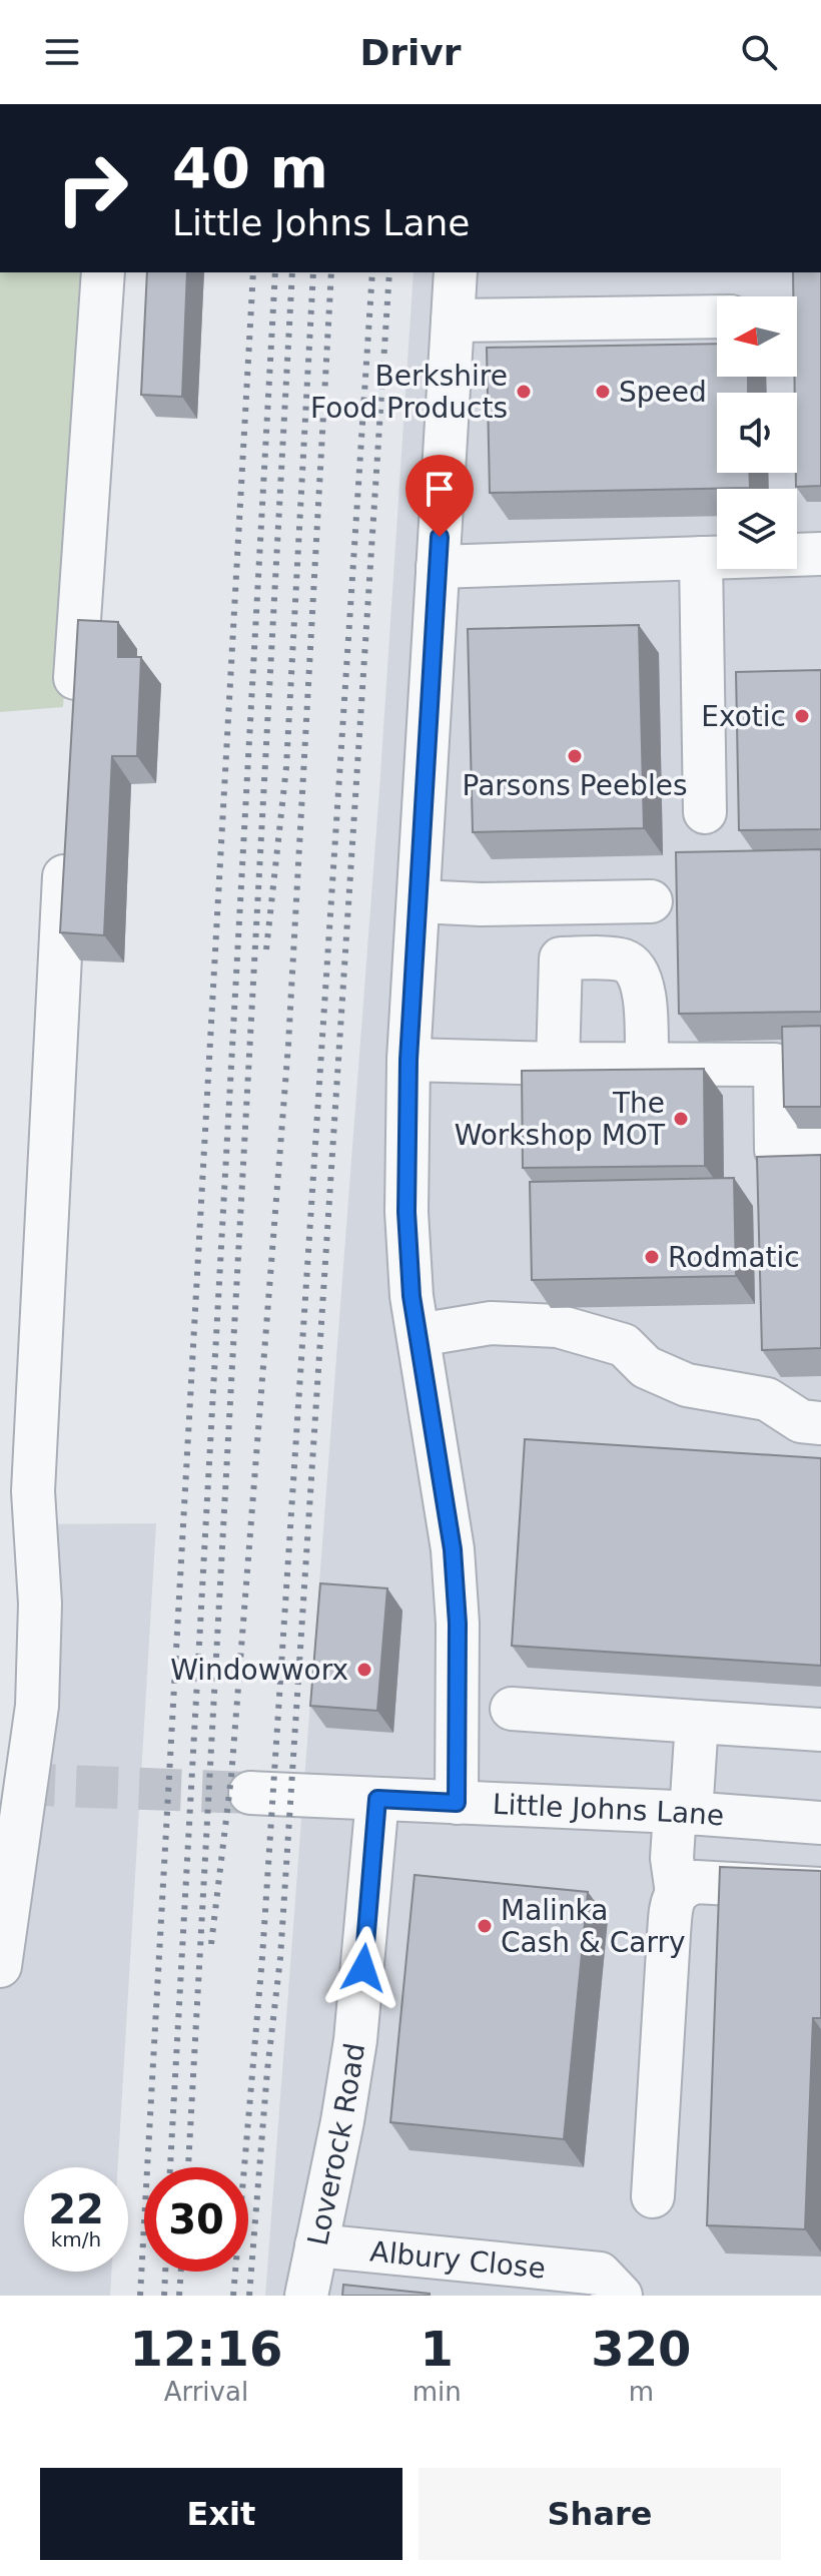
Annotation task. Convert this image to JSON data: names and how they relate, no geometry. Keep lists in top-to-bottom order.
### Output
{
  "streets": {
    "street": ["Little Johns Lane", "Loverock Road", "Albury Close"]
  },
  "crossings": [
    ["Little Johns Lane", "Loverock Road"],
    ["Loverock Road", "Albury Close"]
  ],
  "places": [
    "Berkshire Food Products",
    "Speed",
    "Exotic",
    "Parsons Peebles",
    "The Workshop MOT",
    "Rodmatic",
    "Windowworx",
    "Malinka Cash & Carry"
  ],
  "north": "left",
  "page": {
    "header": "Drivr",
    "turn": ["40 m", "Little Johns Lane"],
    "speed": "22 km/h",
    "limit": "30",
    "eta": [
      "12:16",
      "Arrival",
      "1",
      "min",
      "320",
      "m"
    ],
    "buttons": ["Exit", "Share"]
  }
}
